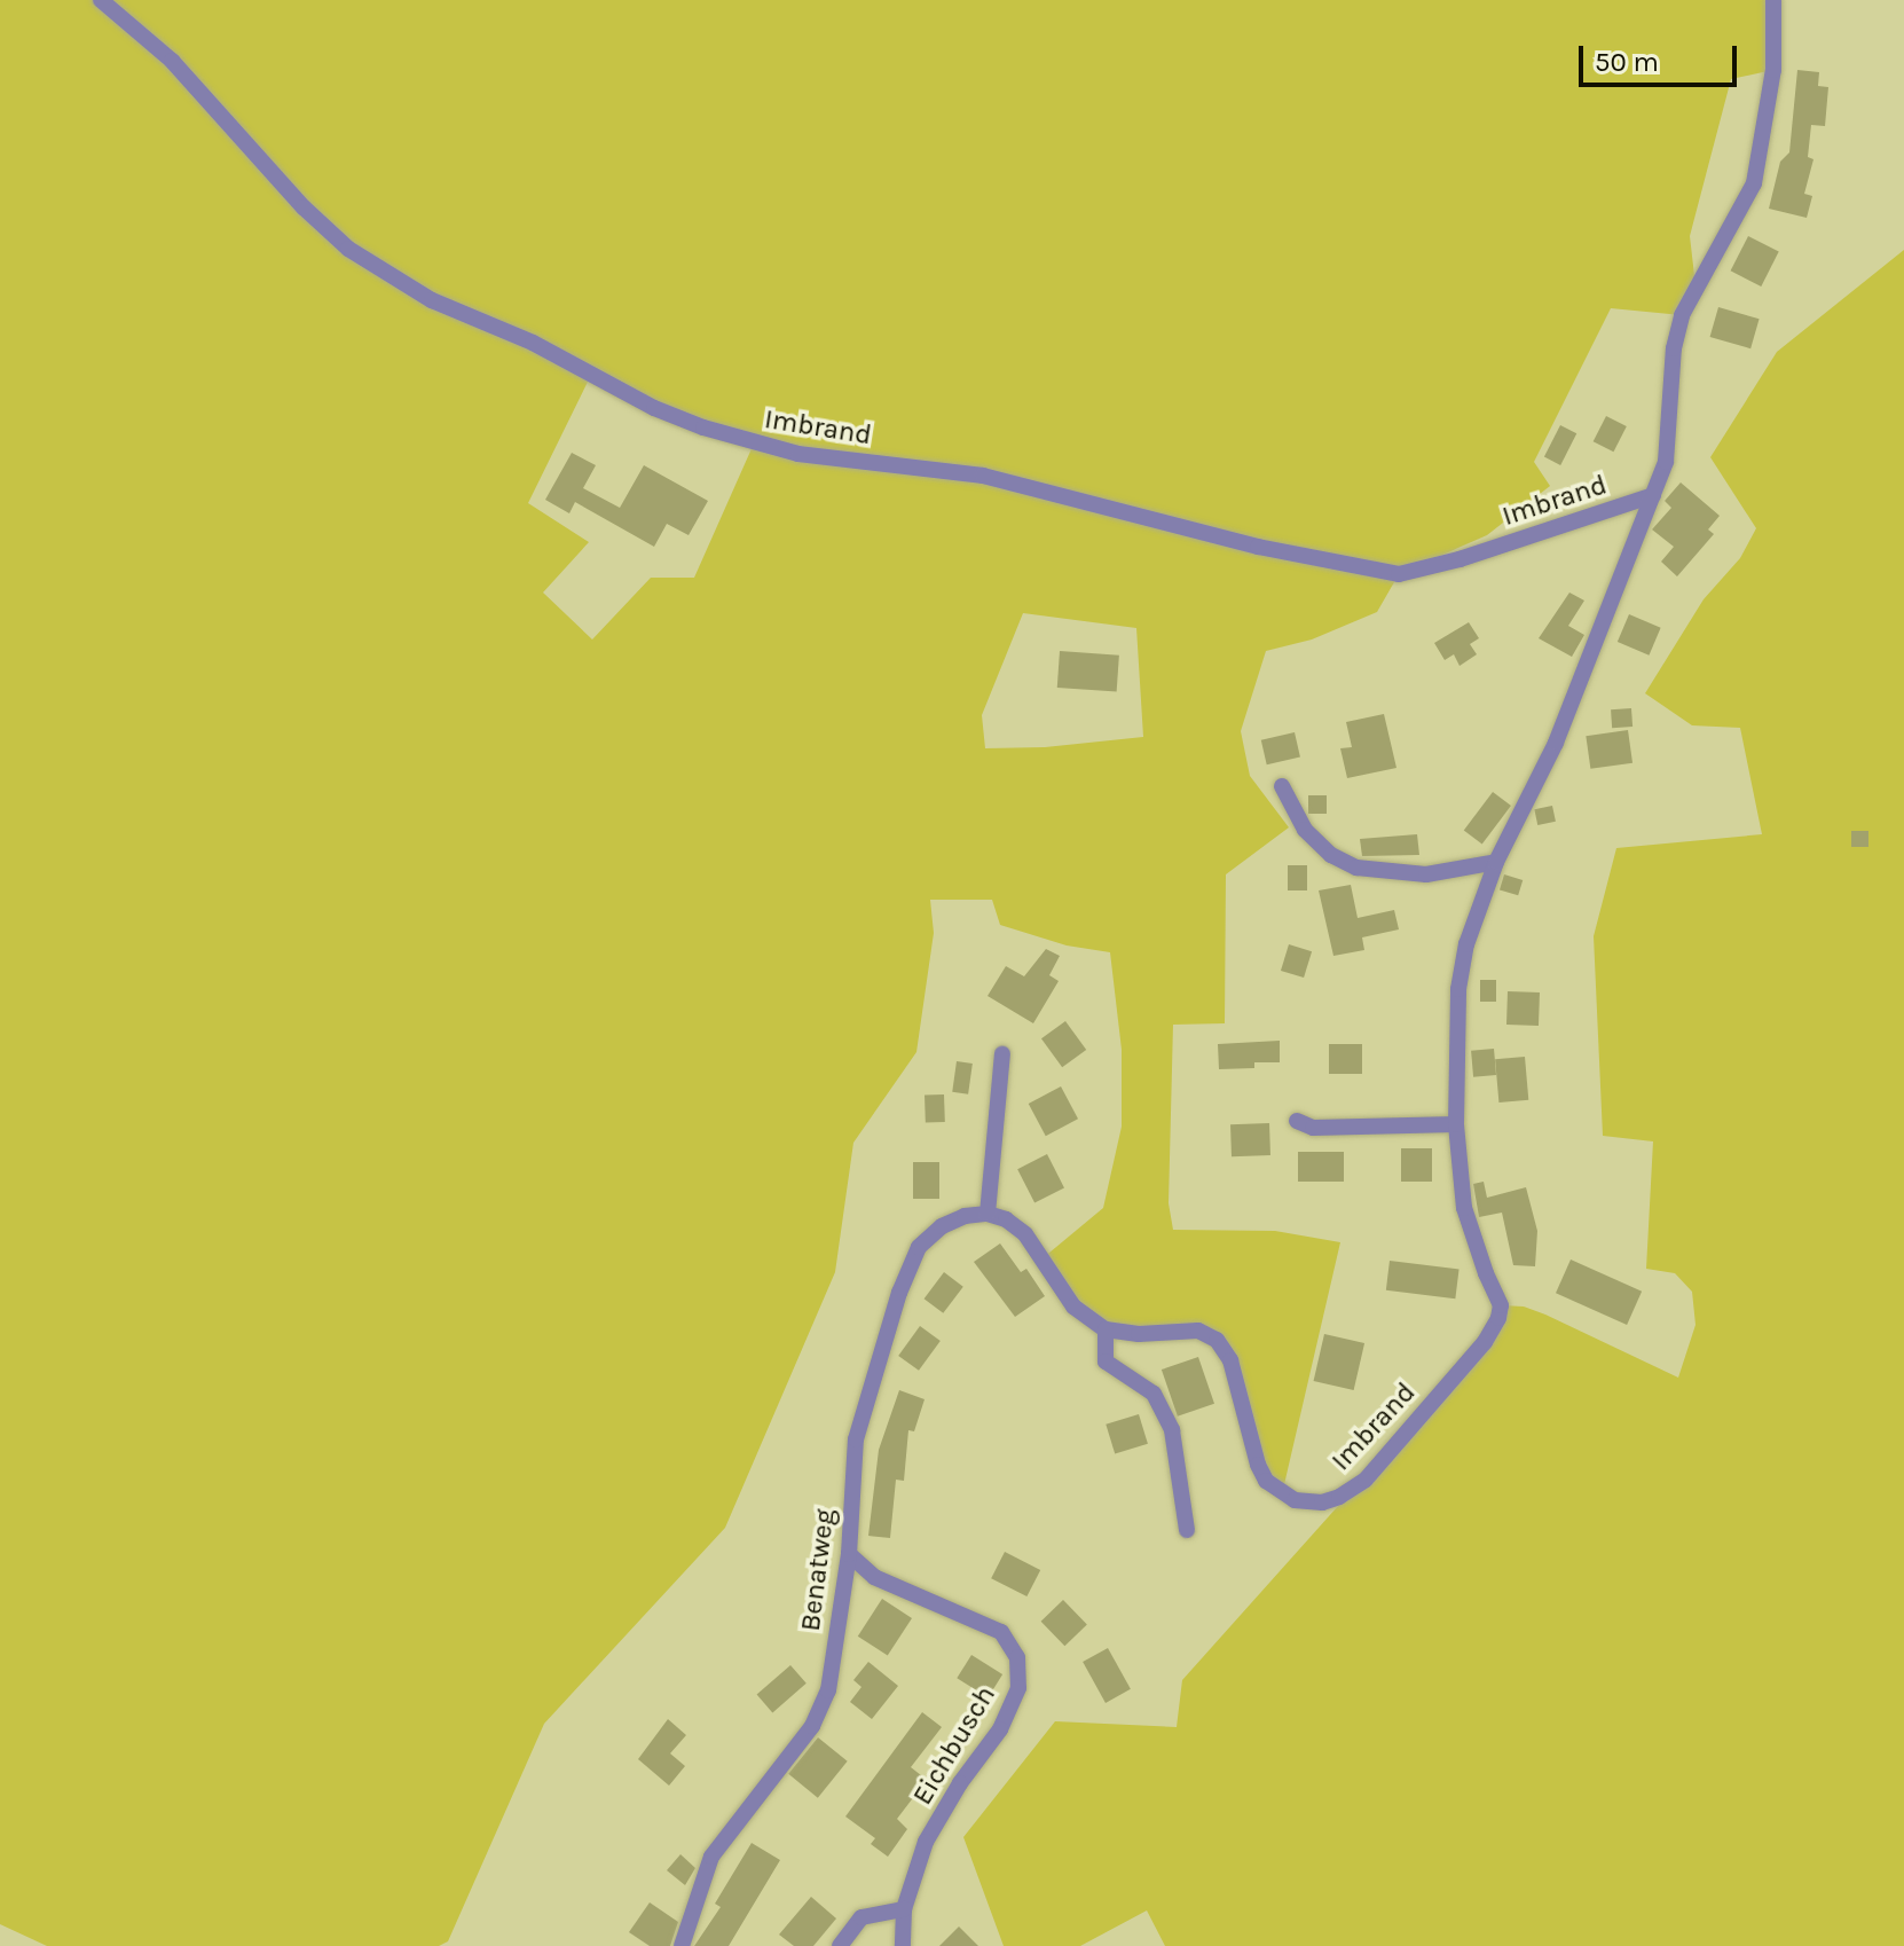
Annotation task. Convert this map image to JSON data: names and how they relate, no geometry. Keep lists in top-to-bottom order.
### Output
{
  "streets": {
    "street": ["Imbrand", "Benatweg", "Eichbusch"]
  },
  "crossings": [
    ["Benatweg", "Eichbusch"]
  ],
  "scale_bar": "50 m"
}
